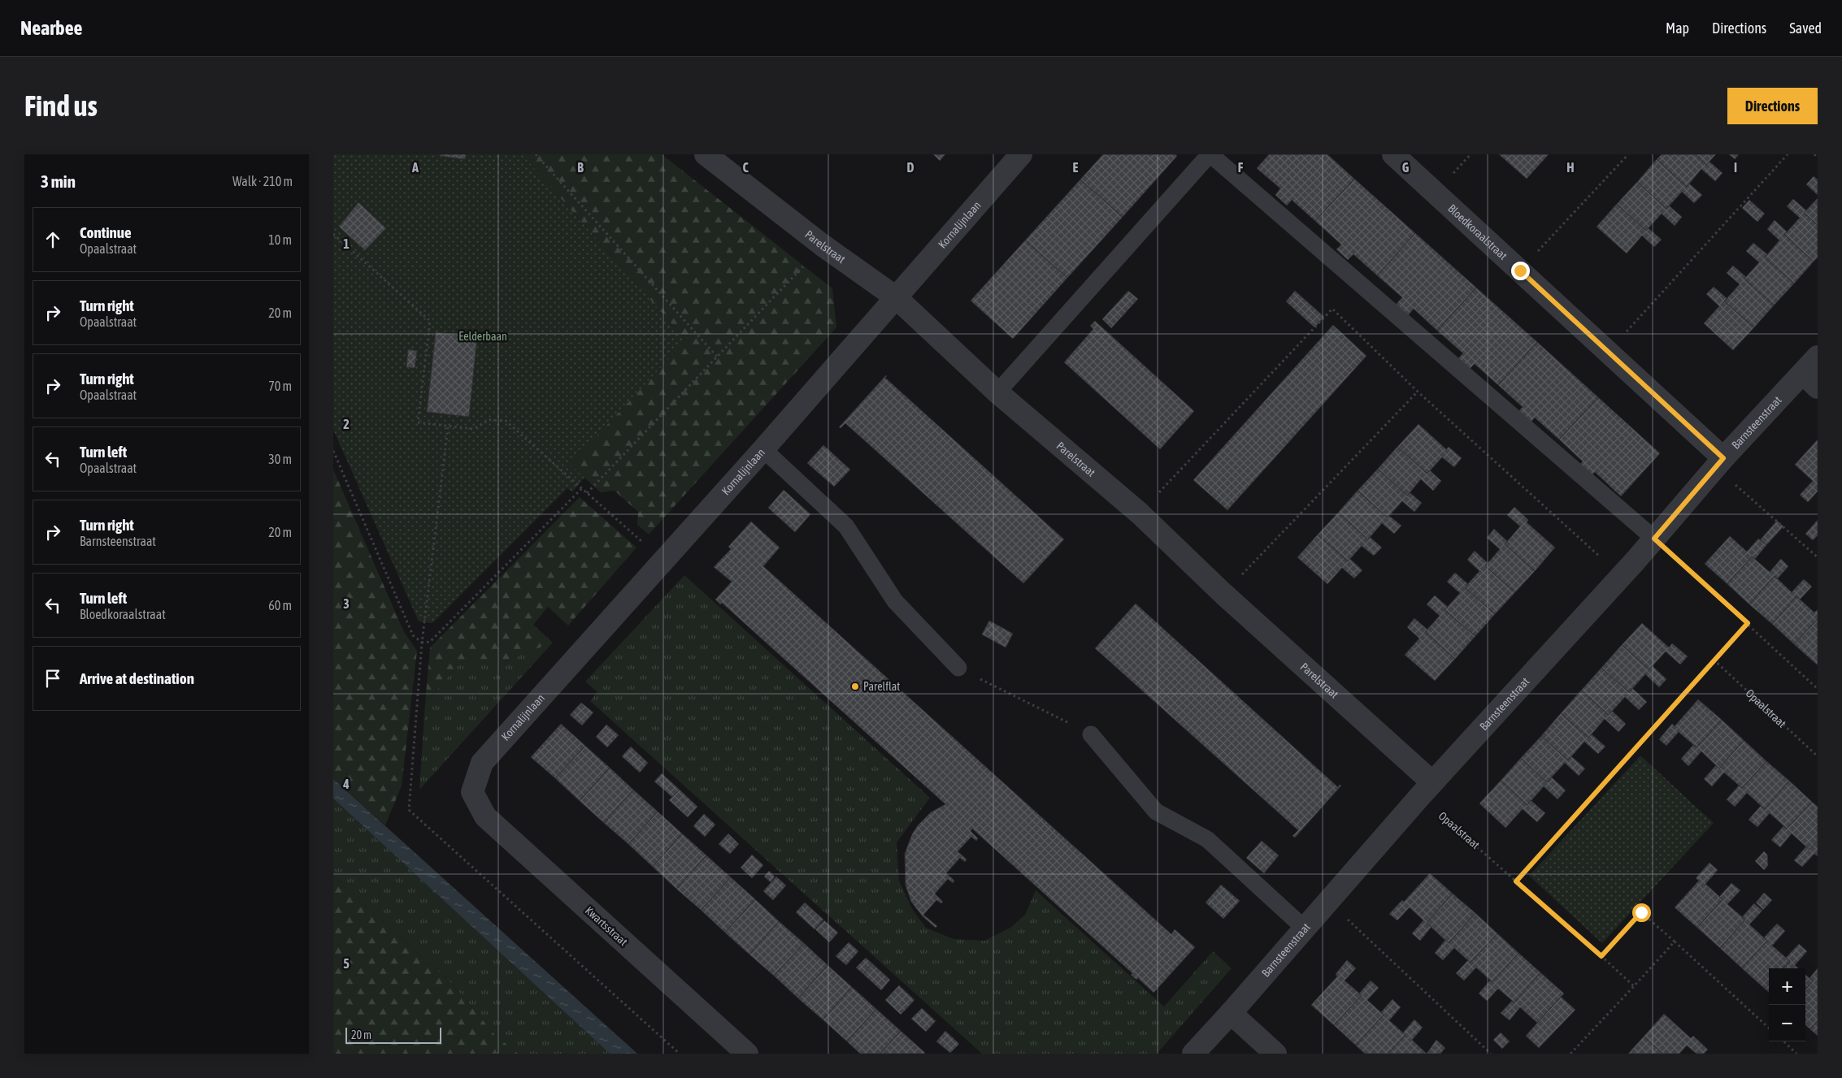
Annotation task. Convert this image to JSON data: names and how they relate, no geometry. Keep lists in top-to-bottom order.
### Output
{
  "streets": {
    "street": [
      "Kornalijnlaan",
      "Bloedkoraalstraat",
      "Parelstraat",
      "Barnsteenstraat",
      "Kwartsstraat"
    ],
    "path": ["Opaalstraat"]
  },
  "crossings": [
    ["Kornalijnlaan", "Parelstraat"],
    ["Kornalijnlaan", "Kwartsstraat"],
    ["Bloedkoraalstraat", "Barnsteenstraat"],
    ["Parelstraat", "Barnsteenstraat"],
    ["Parelstraat", "Opaalstraat"],
    ["Barnsteenstraat", "Opaalstraat"]
  ],
  "parks": ["Eelderbaan"],
  "places": ["Parelflat"],
  "scale_bar": "20 m",
  "page": {
    "header": "Nearbee",
    "nav": ["Map", "Directions", "Saved"],
    "buttons": "Directions",
    "title": "Find us",
    "heading": ["3 min", "Walk · 210 m"],
    "list": [
      ["Continue", "Opaalstraat", "10 m"],
      ["Turn right", "Opaalstraat", "20 m"],
      ["Turn right", "Opaalstraat", "70 m"],
      ["Turn left", "Opaalstraat", "30 m"],
      ["Turn right", "Barnsteenstraat", "20 m"],
      ["Turn left", "Bloedkoraalstraat", "60 m"],
      "Arrive at destination"
    ],
    "map_buttons": ["+", "−"],
    "scale": "20 m"
  },
  "grid": {
    "columns": [
      "A",
      "B",
      "C",
      "D",
      "E",
      "F",
      "G",
      "H",
      "I"
    ],
    "rows": [
      "1",
      "2",
      "3",
      "4",
      "5"
    ]
  }
}
